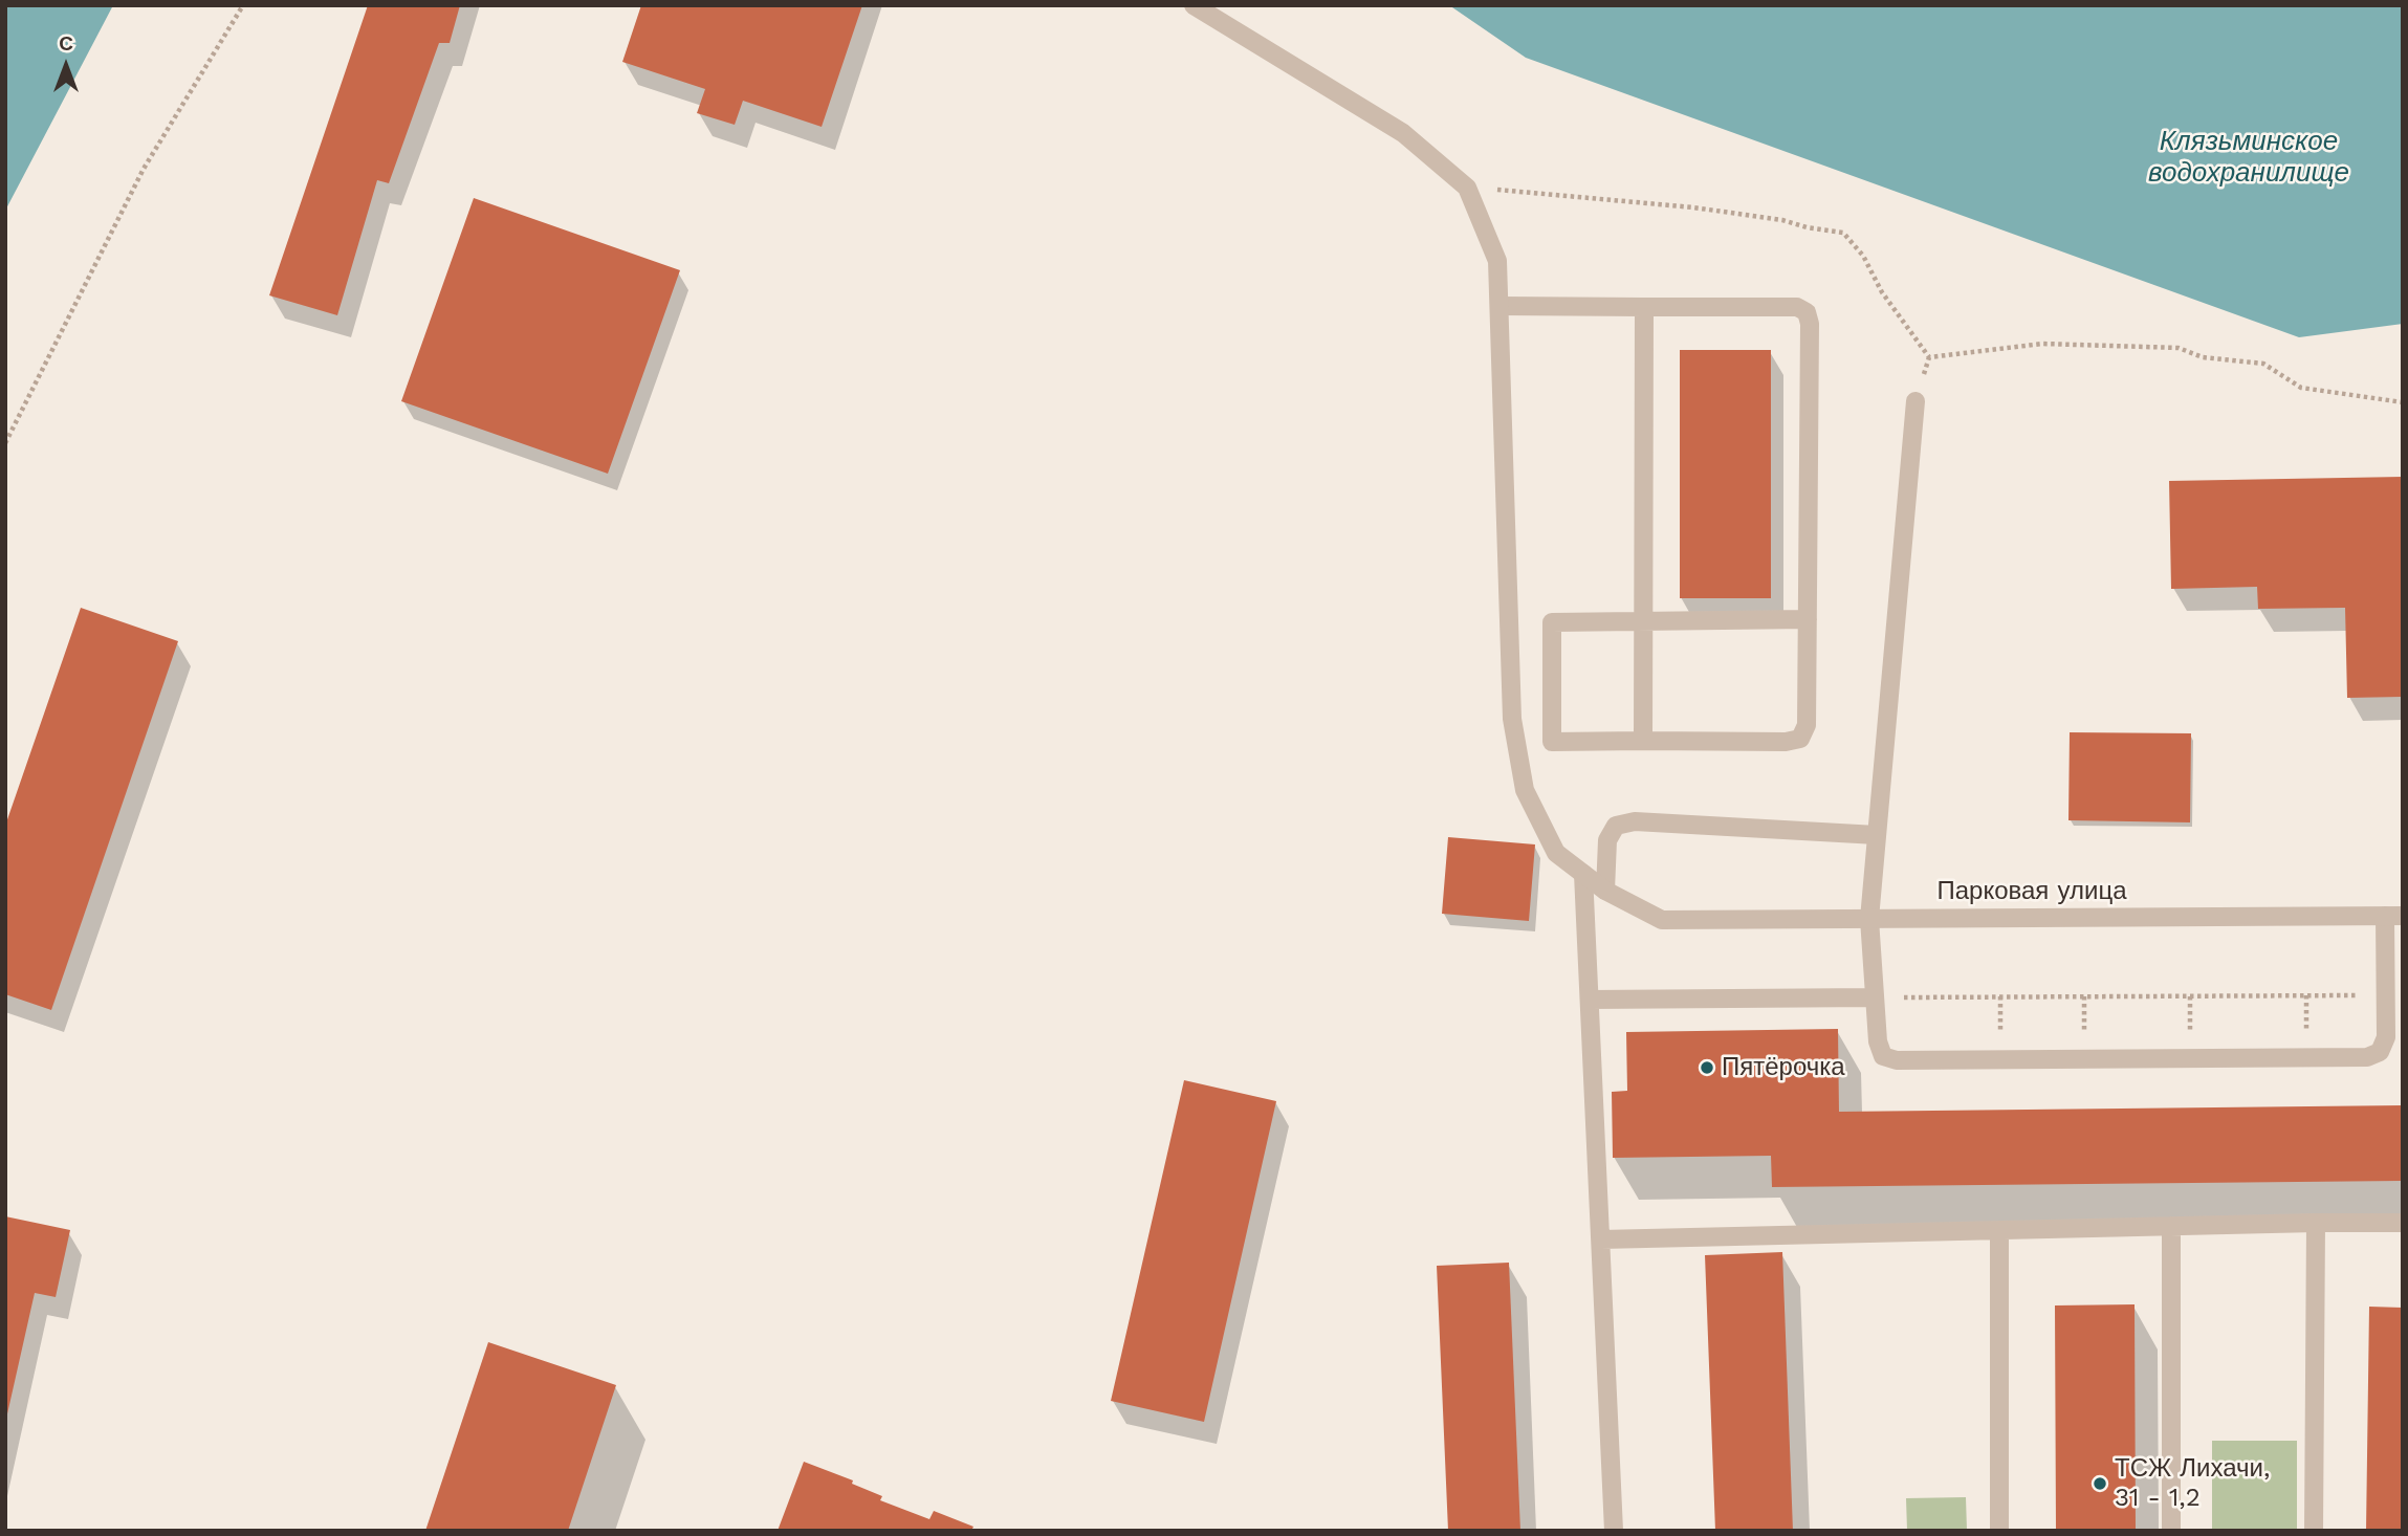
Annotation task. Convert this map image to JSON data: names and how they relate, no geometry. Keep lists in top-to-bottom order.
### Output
{
  "streets": {
    "street": ["Парковая улица"]
  },
  "water": ["Клязьминское водохранилище"],
  "places": ["Пятёрочка", "ТСЖ Лихачи, 31 - 1,2"],
  "north": "top"
}
